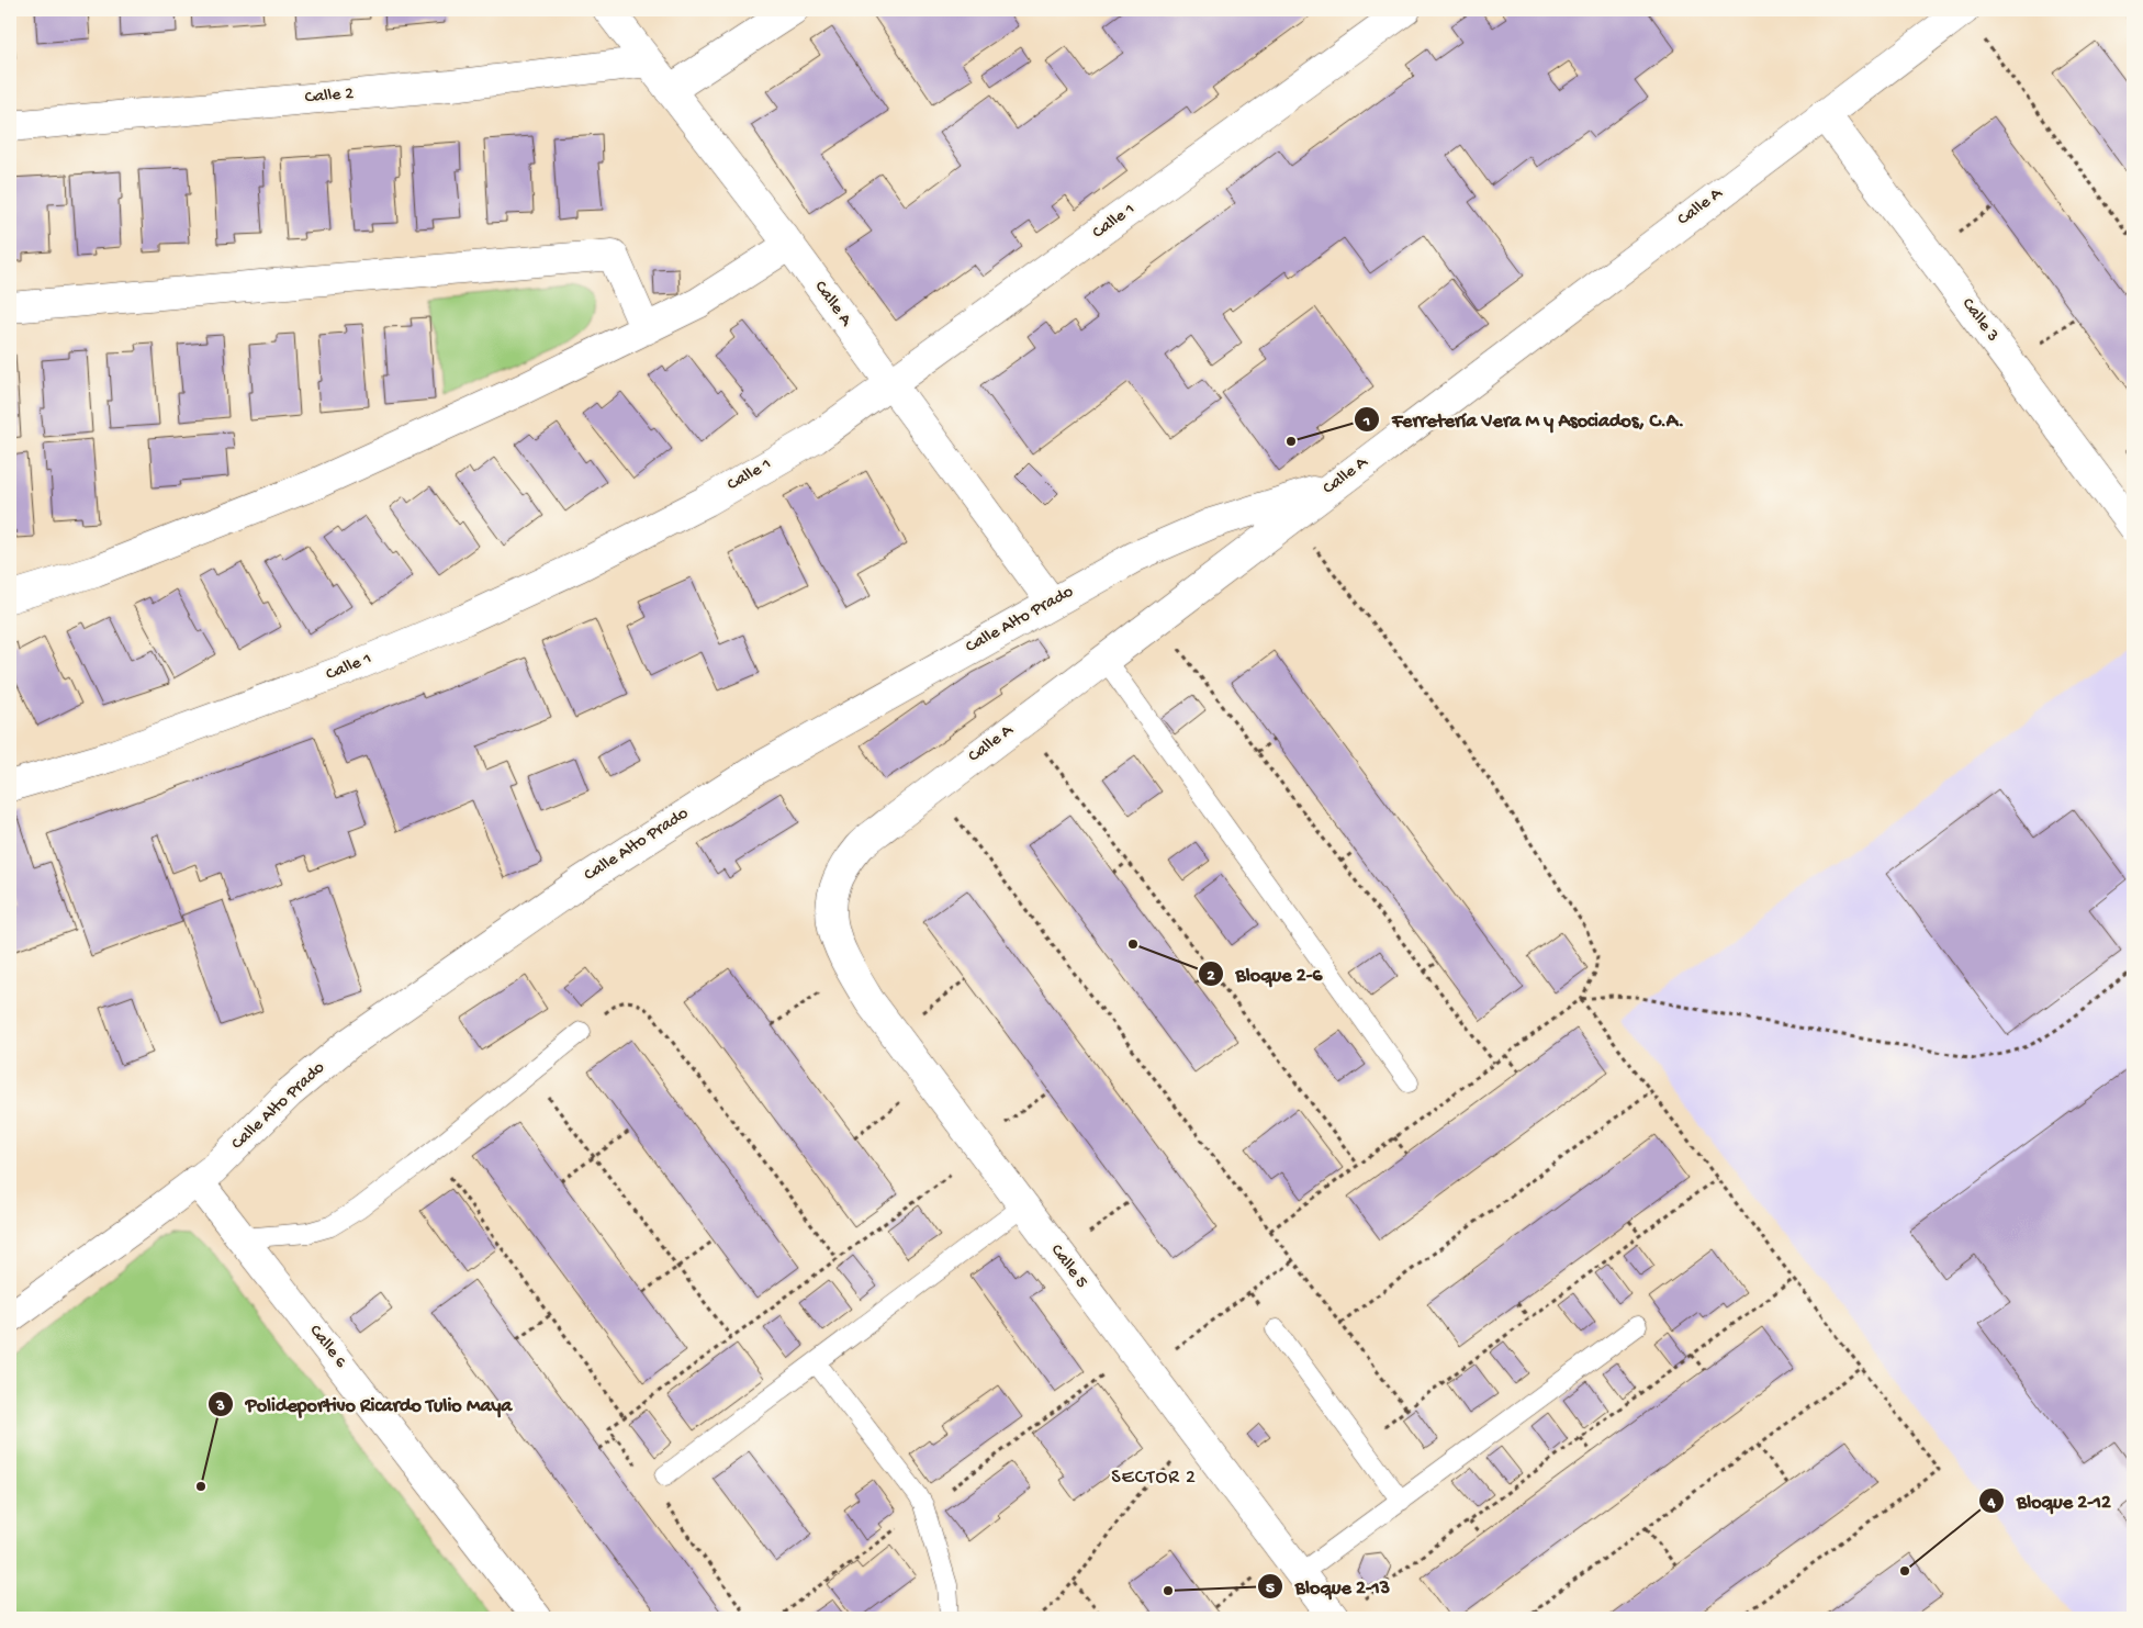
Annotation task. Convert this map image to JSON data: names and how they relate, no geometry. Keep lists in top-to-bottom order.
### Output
{
  "streets": {
    "street": [
      "Calle 2",
      "Calle A",
      "Calle 1",
      "Calle 3",
      "Calle Alto Prado",
      "Calle 5",
      "Calle 6"
    ]
  },
  "crossings": [
    ["Calle 2", "Calle A"],
    ["Calle A", "Calle 1"],
    ["Calle A", "Calle 3"],
    ["Calle A", "Calle Alto Prado"],
    ["Calle A", "Calle 5"],
    ["Calle Alto Prado", "Calle 6"]
  ],
  "districts": ["SECTOR 2"],
  "places": [
    "Ferretería Vera M y Asociados, C.A.",
    "Bloque 2-6",
    "Polideportivo Ricardo Tulio Maya",
    "Bloque 2-12",
    "Bloque 2-13"
  ]
}
